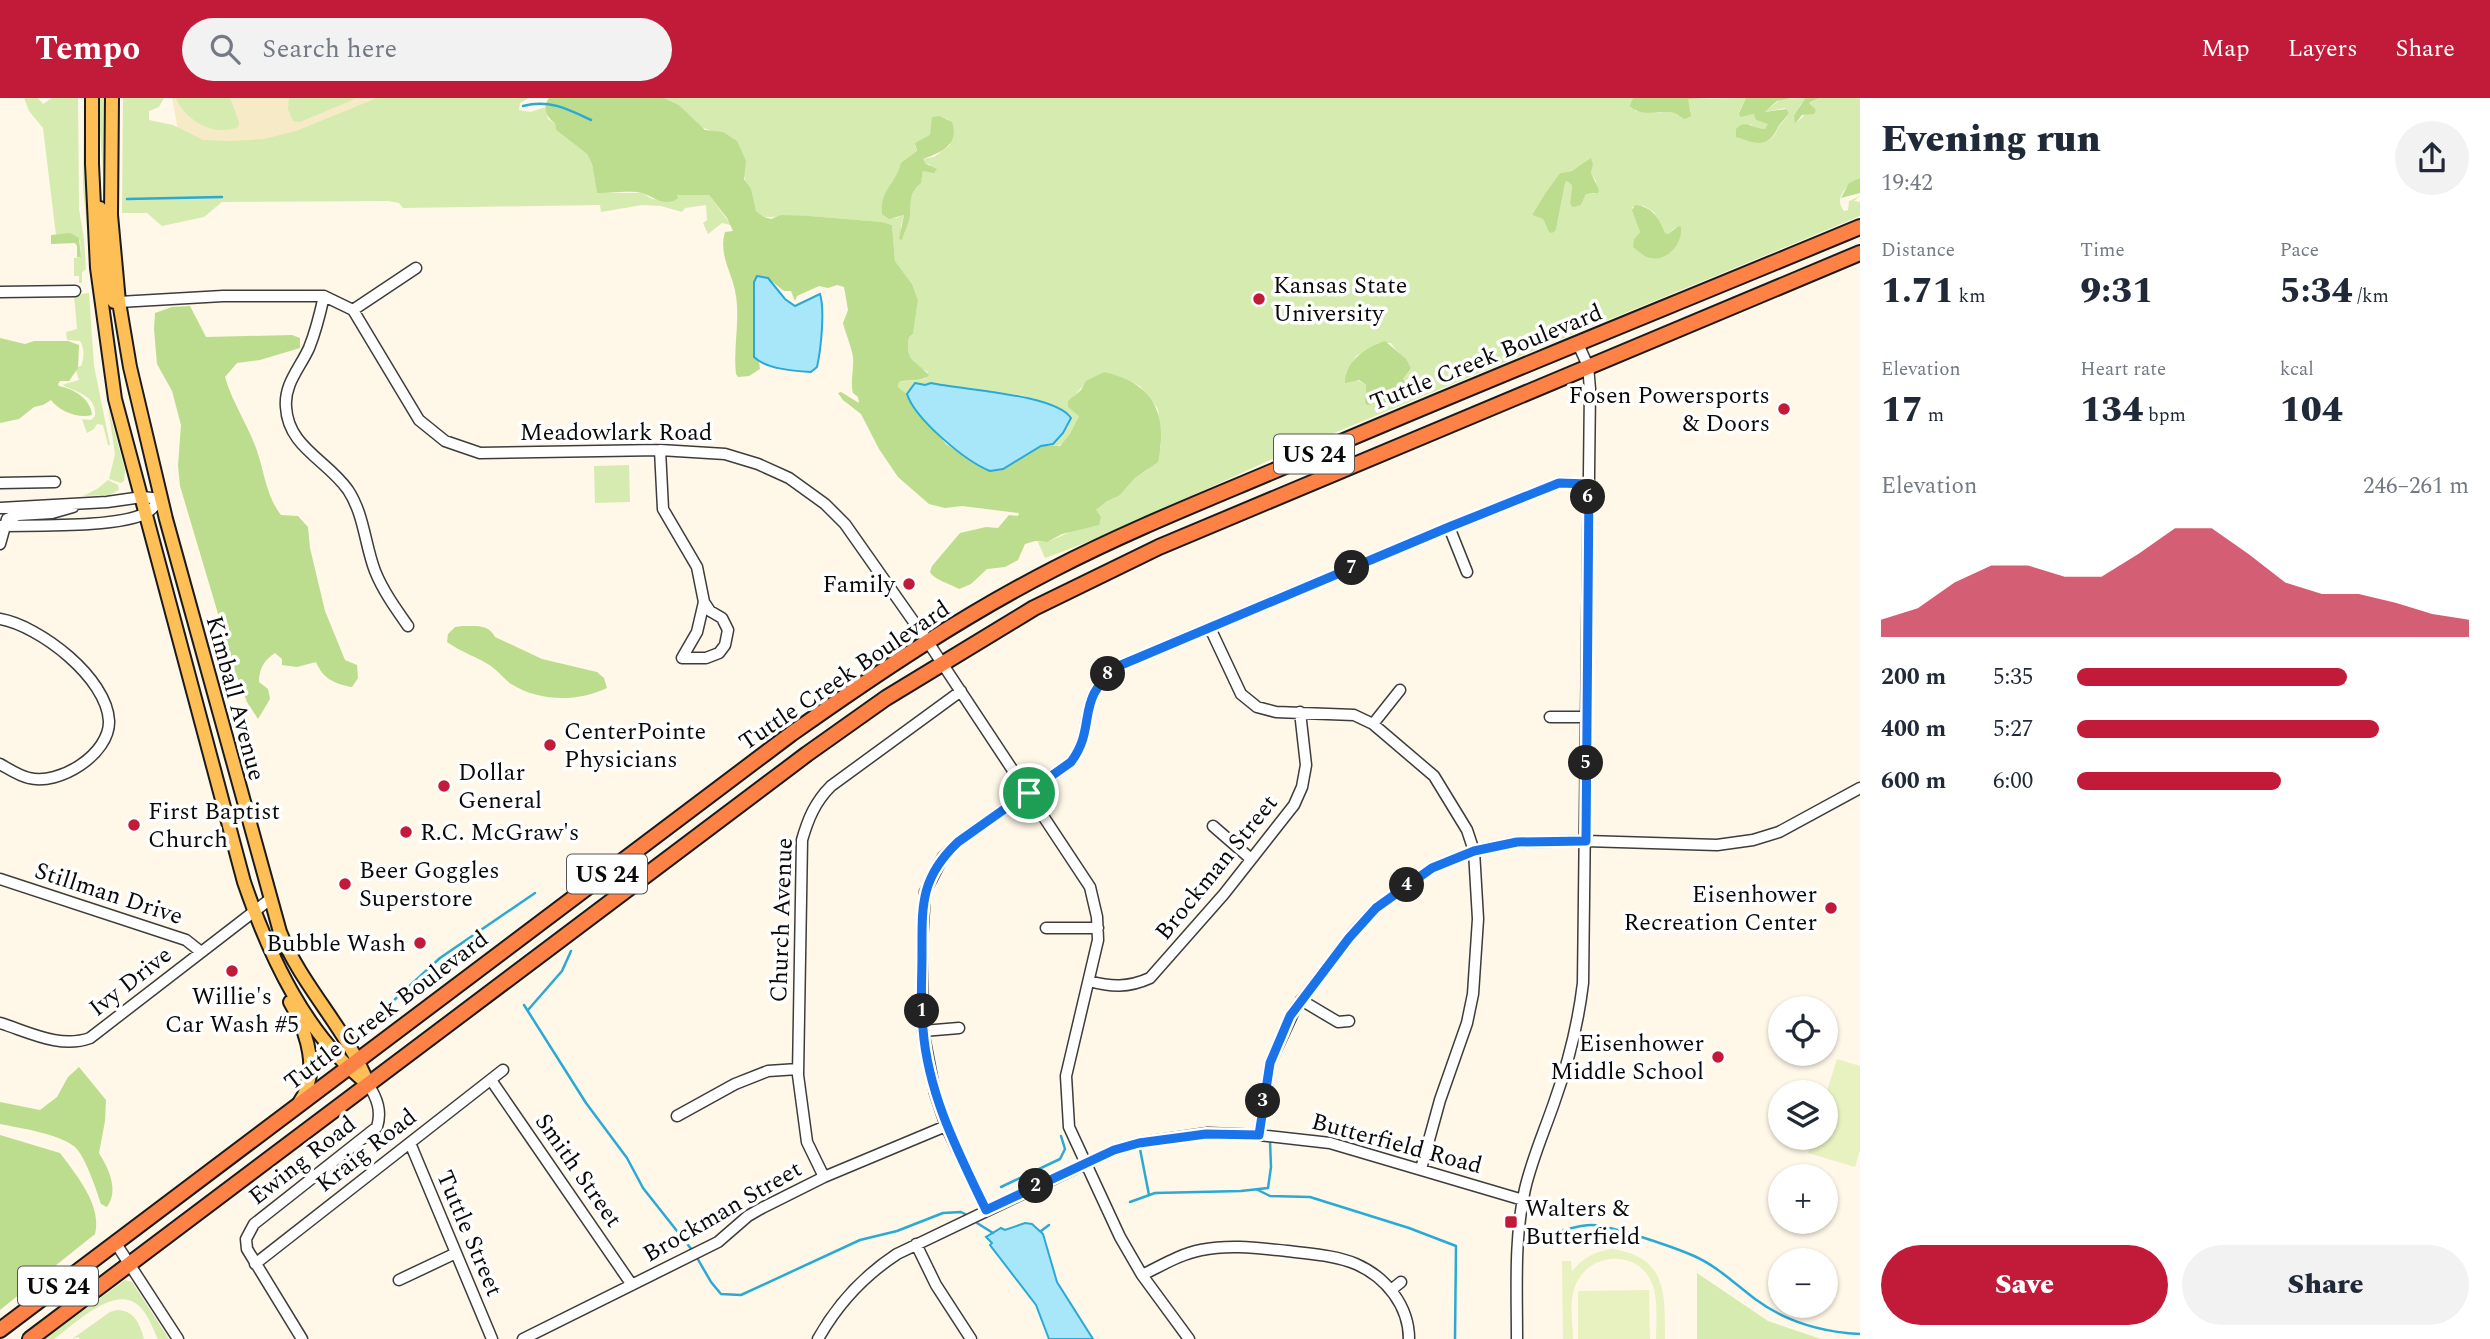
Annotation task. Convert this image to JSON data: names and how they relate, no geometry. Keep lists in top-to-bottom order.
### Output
{
  "streets": {
    "highway": ["Tuttle Creek Boulevard", "US 24"],
    "main road": ["Kimball Avenue"],
    "street": [
      "Meadowlark Road",
      "Brockman Street",
      "Stillman Drive",
      "Church Avenue",
      "Ivy Drive",
      "Butterfield Road",
      "Kraig Road",
      "Ewing Road",
      "Smith Street",
      "Tuttle Street"
    ]
  },
  "crossings": [
    ["Tuttle Creek Boulevard", "Meadowlark Road"],
    ["Tuttle Creek Boulevard", "Kimball Avenue"],
    ["Tuttle Creek Boulevard", "Ewing Road"],
    ["Meadowlark Road", "Brockman Street"],
    ["Meadowlark Road", "Church Avenue"],
    ["Meadowlark Road", "Butterfield Road"],
    ["Kimball Avenue", "Ivy Drive"],
    ["Kimball Avenue", "Ewing Road"],
    ["Brockman Street", "Church Avenue"],
    ["Brockman Street", "Smith Street"],
    ["Stillman Drive", "Ivy Drive"],
    ["Kraig Road", "Ewing Road"],
    ["Kraig Road", "Smith Street"],
    ["Kraig Road", "Tuttle Street"]
  ],
  "places": {
    "other": [
      "Kansas State University",
      "Fosen Powersports & Doors",
      "Family",
      "CenterPointe Physicians",
      "Dollar General",
      "First Baptist Church",
      "R.C. McGraw's",
      "Beer Goggles Superstore",
      "Eisenhower Recreation Center",
      "Bubble Wash",
      "Willie's Car Wash #5",
      "Eisenhower Middle School"
    ],
    "transit": ["Walters & Butterfield"]
  },
  "page": {
    "header": "Tempo",
    "search": "Search here",
    "nav": ["Map", "Layers", "Share"],
    "heading": ["Evening run", "19:42"],
    "stats": [
      ["Distance", "1.71 km"],
      ["Time", "9:31"],
      ["Pace", "5:34 /km"],
      ["Elevation", "17 m"],
      ["Heart rate", "134 bpm"],
      ["kcal", "104"]
    ],
    "chart": ["Elevation", "246–261 m"],
    "pins": [
      "6",
      "7",
      "8",
      "5",
      "4",
      "1",
      "3",
      "2"
    ],
    "list": [
      {
        "name": "200 m",
        "note": "5:35"
      },
      {
        "name": "400 m",
        "note": "5:27"
      },
      {
        "name": "600 m",
        "note": "6:00"
      }
    ],
    "map_buttons": ["+", "−"],
    "buttons": ["Save", "Share"]
  }
}
